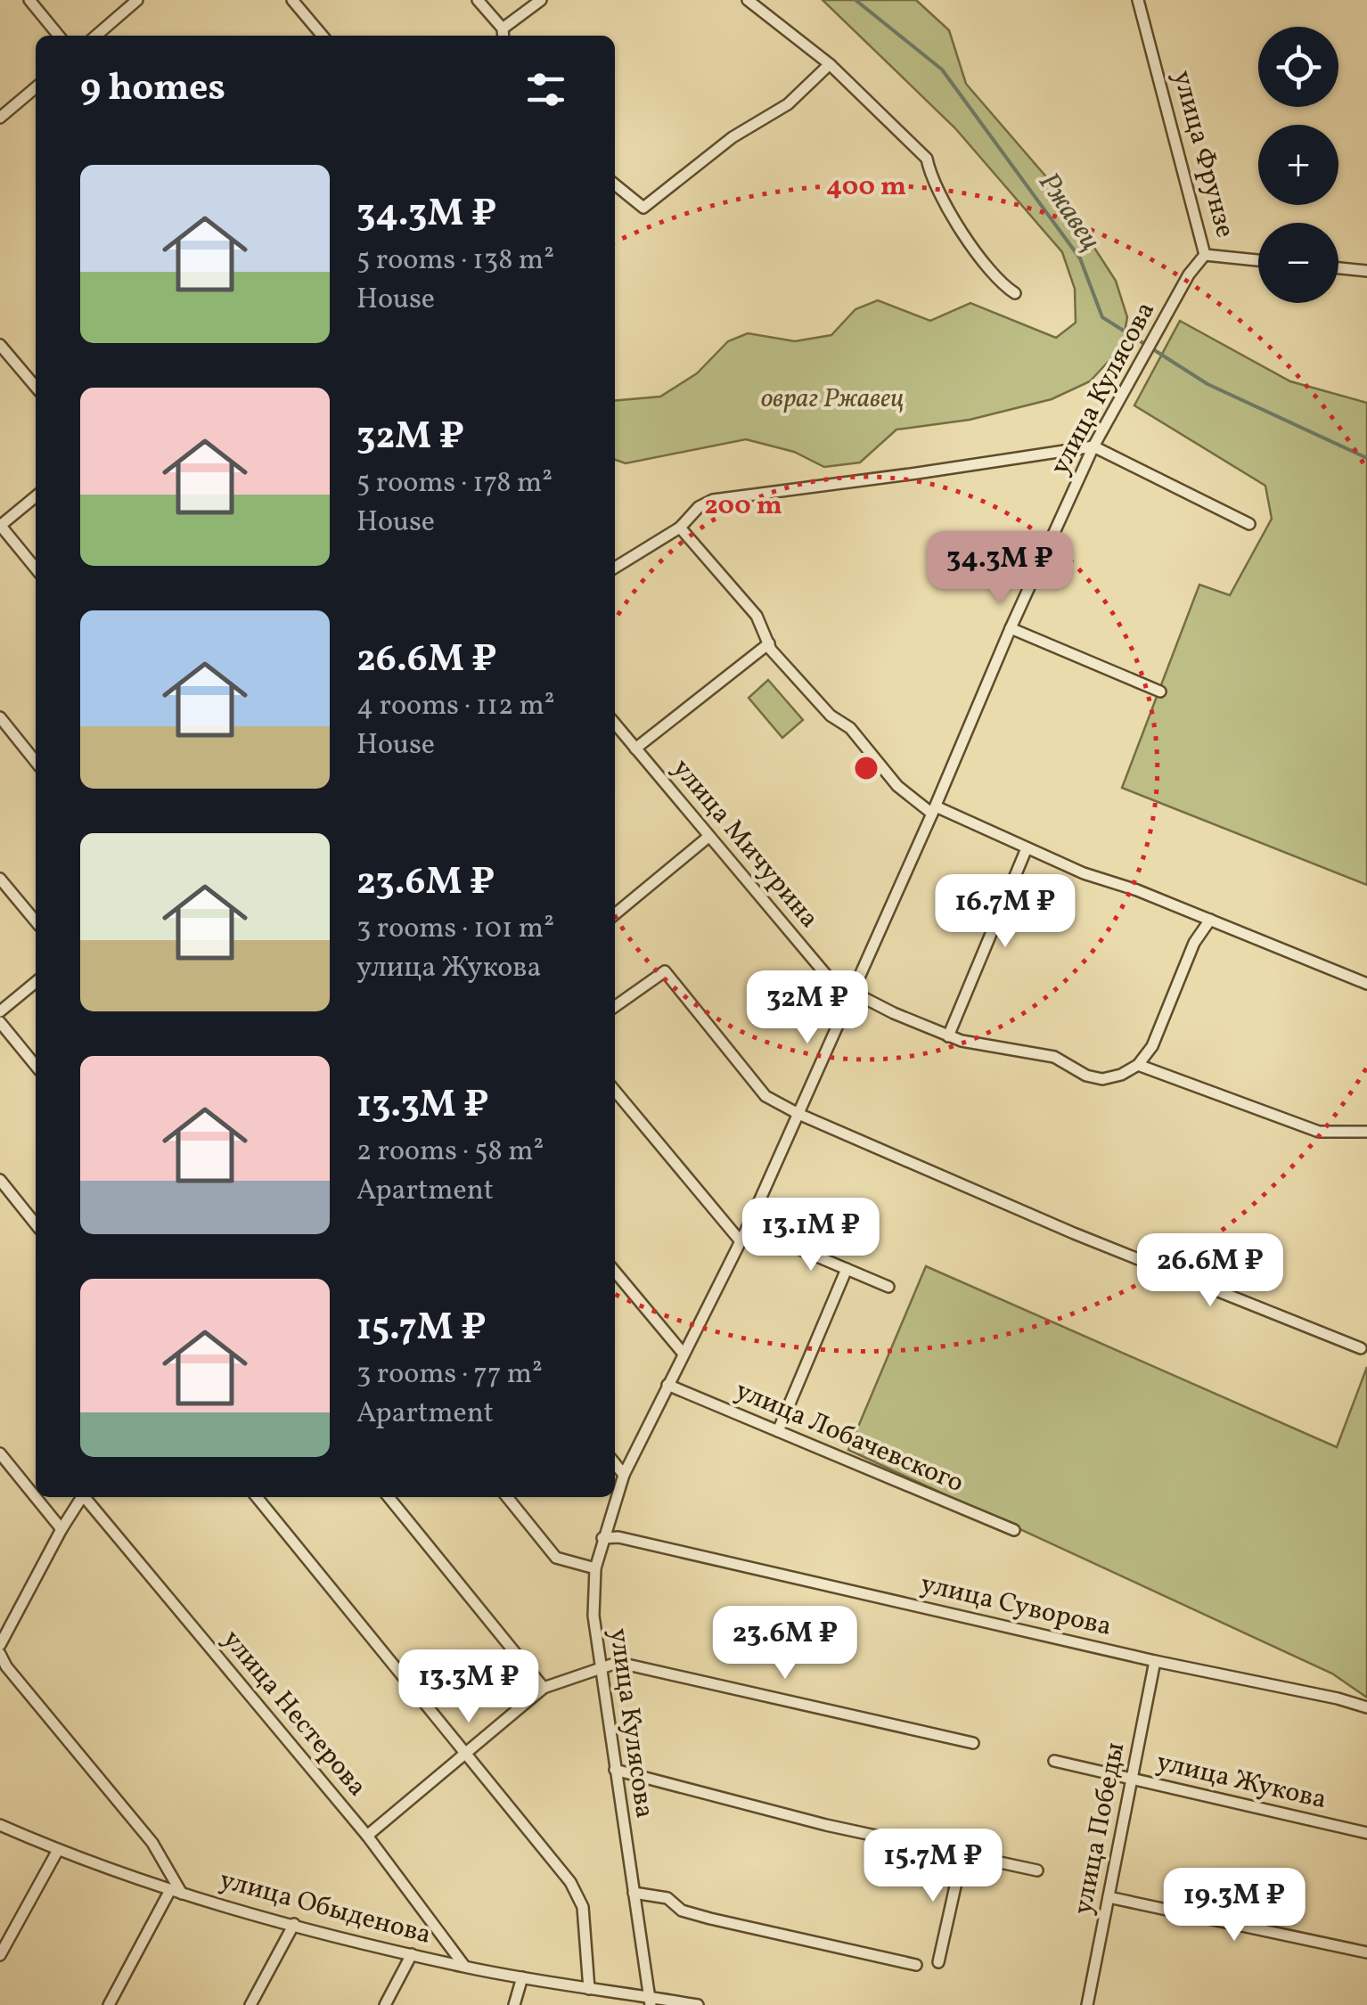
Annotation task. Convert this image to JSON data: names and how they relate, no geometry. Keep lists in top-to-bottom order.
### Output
{
  "streets": {
    "street": [
      "улица Фрунзе",
      "улица Кулясова",
      "улица Мичурина",
      "улица Лобачевского",
      "улица Суворова",
      "улица Нестерова",
      "улица Жукова",
      "улица Победы",
      "улица Обыденова"
    ]
  },
  "crossings": [
    ["улица Фрунзе", "улица Кулясова"],
    ["улица Кулясова", "улица Мичурина"],
    ["улица Кулясова", "улица Лобачевского"],
    ["улица Кулясова", "улица Суворова"],
    ["улица Кулясова", "улица Обыденова"],
    ["улица Суворова", "улица Победы"],
    ["улица Нестерова", "улица Обыденова"],
    ["улица Жукова", "улица Победы"]
  ],
  "water": ["Ржавец"],
  "parks": ["овраг Ржавец"],
  "page": {
    "map_buttons": ["+", "−"],
    "heading": "9 homes",
    "list": [
      {
        "name": "34.3M ₽",
        "note": "5 rooms · 138 m² · House"
      },
      {
        "name": "32M ₽",
        "note": "5 rooms · 178 m² · House"
      },
      {
        "name": "26.6M ₽",
        "note": "4 rooms · 112 m² · House"
      },
      {
        "name": "23.6M ₽",
        "note": "3 rooms · 101 m² · улица Жукова"
      },
      {
        "name": "13.3M ₽",
        "note": "2 rooms · 58 m² · Apartment"
      },
      {
        "name": "15.7M ₽",
        "note": "3 rooms · 77 m² · Apartment"
      }
    ],
    "price": [
      "34.3M ₽",
      "16.7M ₽",
      "32M ₽",
      "13.1M ₽",
      "26.6M ₽",
      "23.6M ₽",
      "13.3M ₽",
      "15.7M ₽",
      "19.3M ₽"
    ]
  },
  "rings": ["400 m", "200 m"]
}
